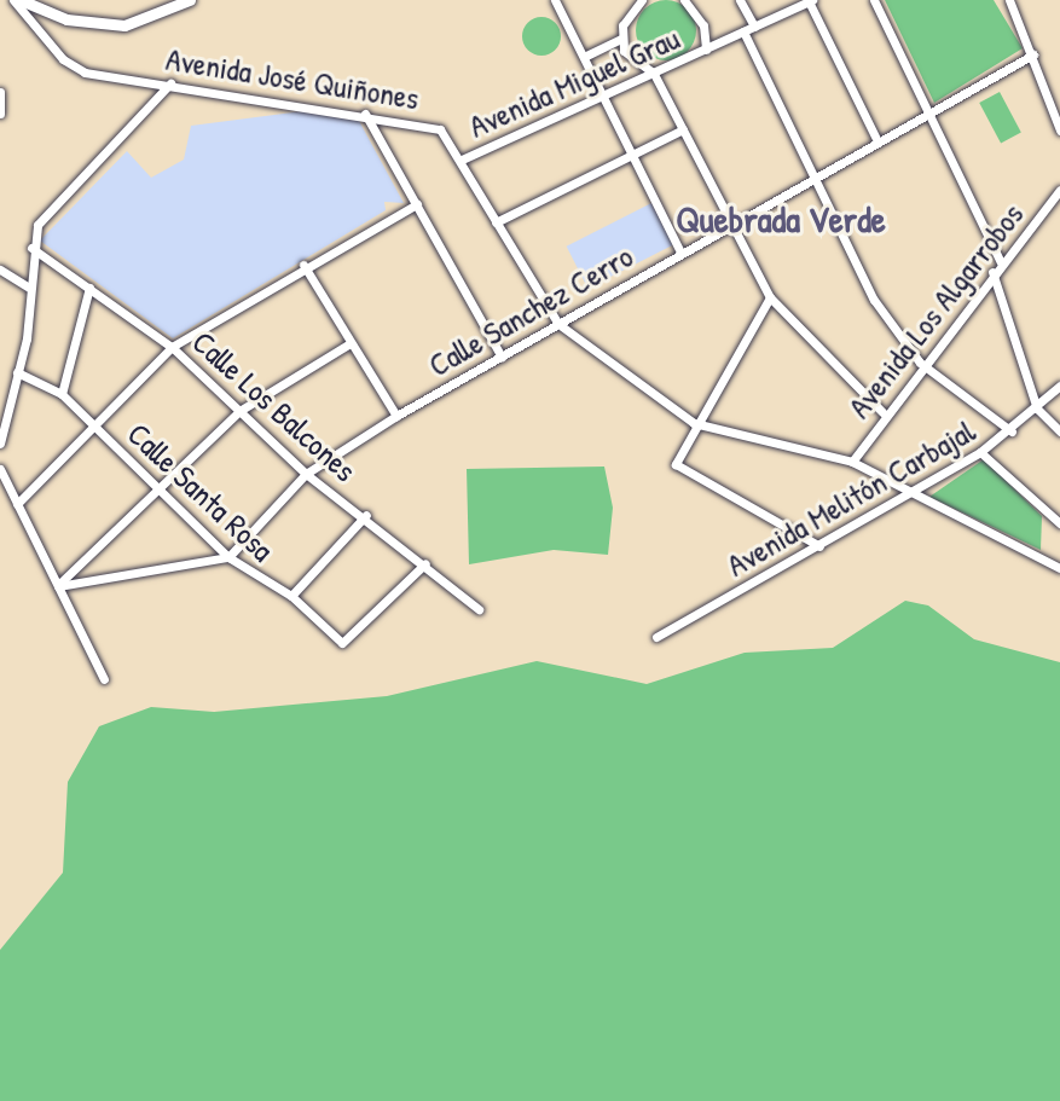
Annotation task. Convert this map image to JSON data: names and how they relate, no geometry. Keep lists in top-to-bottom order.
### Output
{
  "streets": {
    "street": [
      "Avenida José Quiñones",
      "Avenida Miguel Grau",
      "Calle Sanchez Cerro",
      "Avenida Los Algarrobos",
      "Calle Los Balcones",
      "Calle Santa Rosa",
      "Avenida Melitón Carbajal"
    ]
  },
  "crossings": [
    ["Avenida José Quiñones", "Avenida Miguel Grau"],
    ["Avenida José Quiñones", "Calle Sanchez Cerro"],
    ["Avenida José Quiñones", "Avenida Los Algarrobos"],
    ["Avenida José Quiñones", "Avenida Melitón Carbajal"],
    ["Calle Sanchez Cerro", "Calle Los Balcones"],
    ["Calle Sanchez Cerro", "Calle Santa Rosa"],
    ["Calle Los Balcones", "Calle Santa Rosa"]
  ],
  "districts": ["Quebrada Verde"]
}
